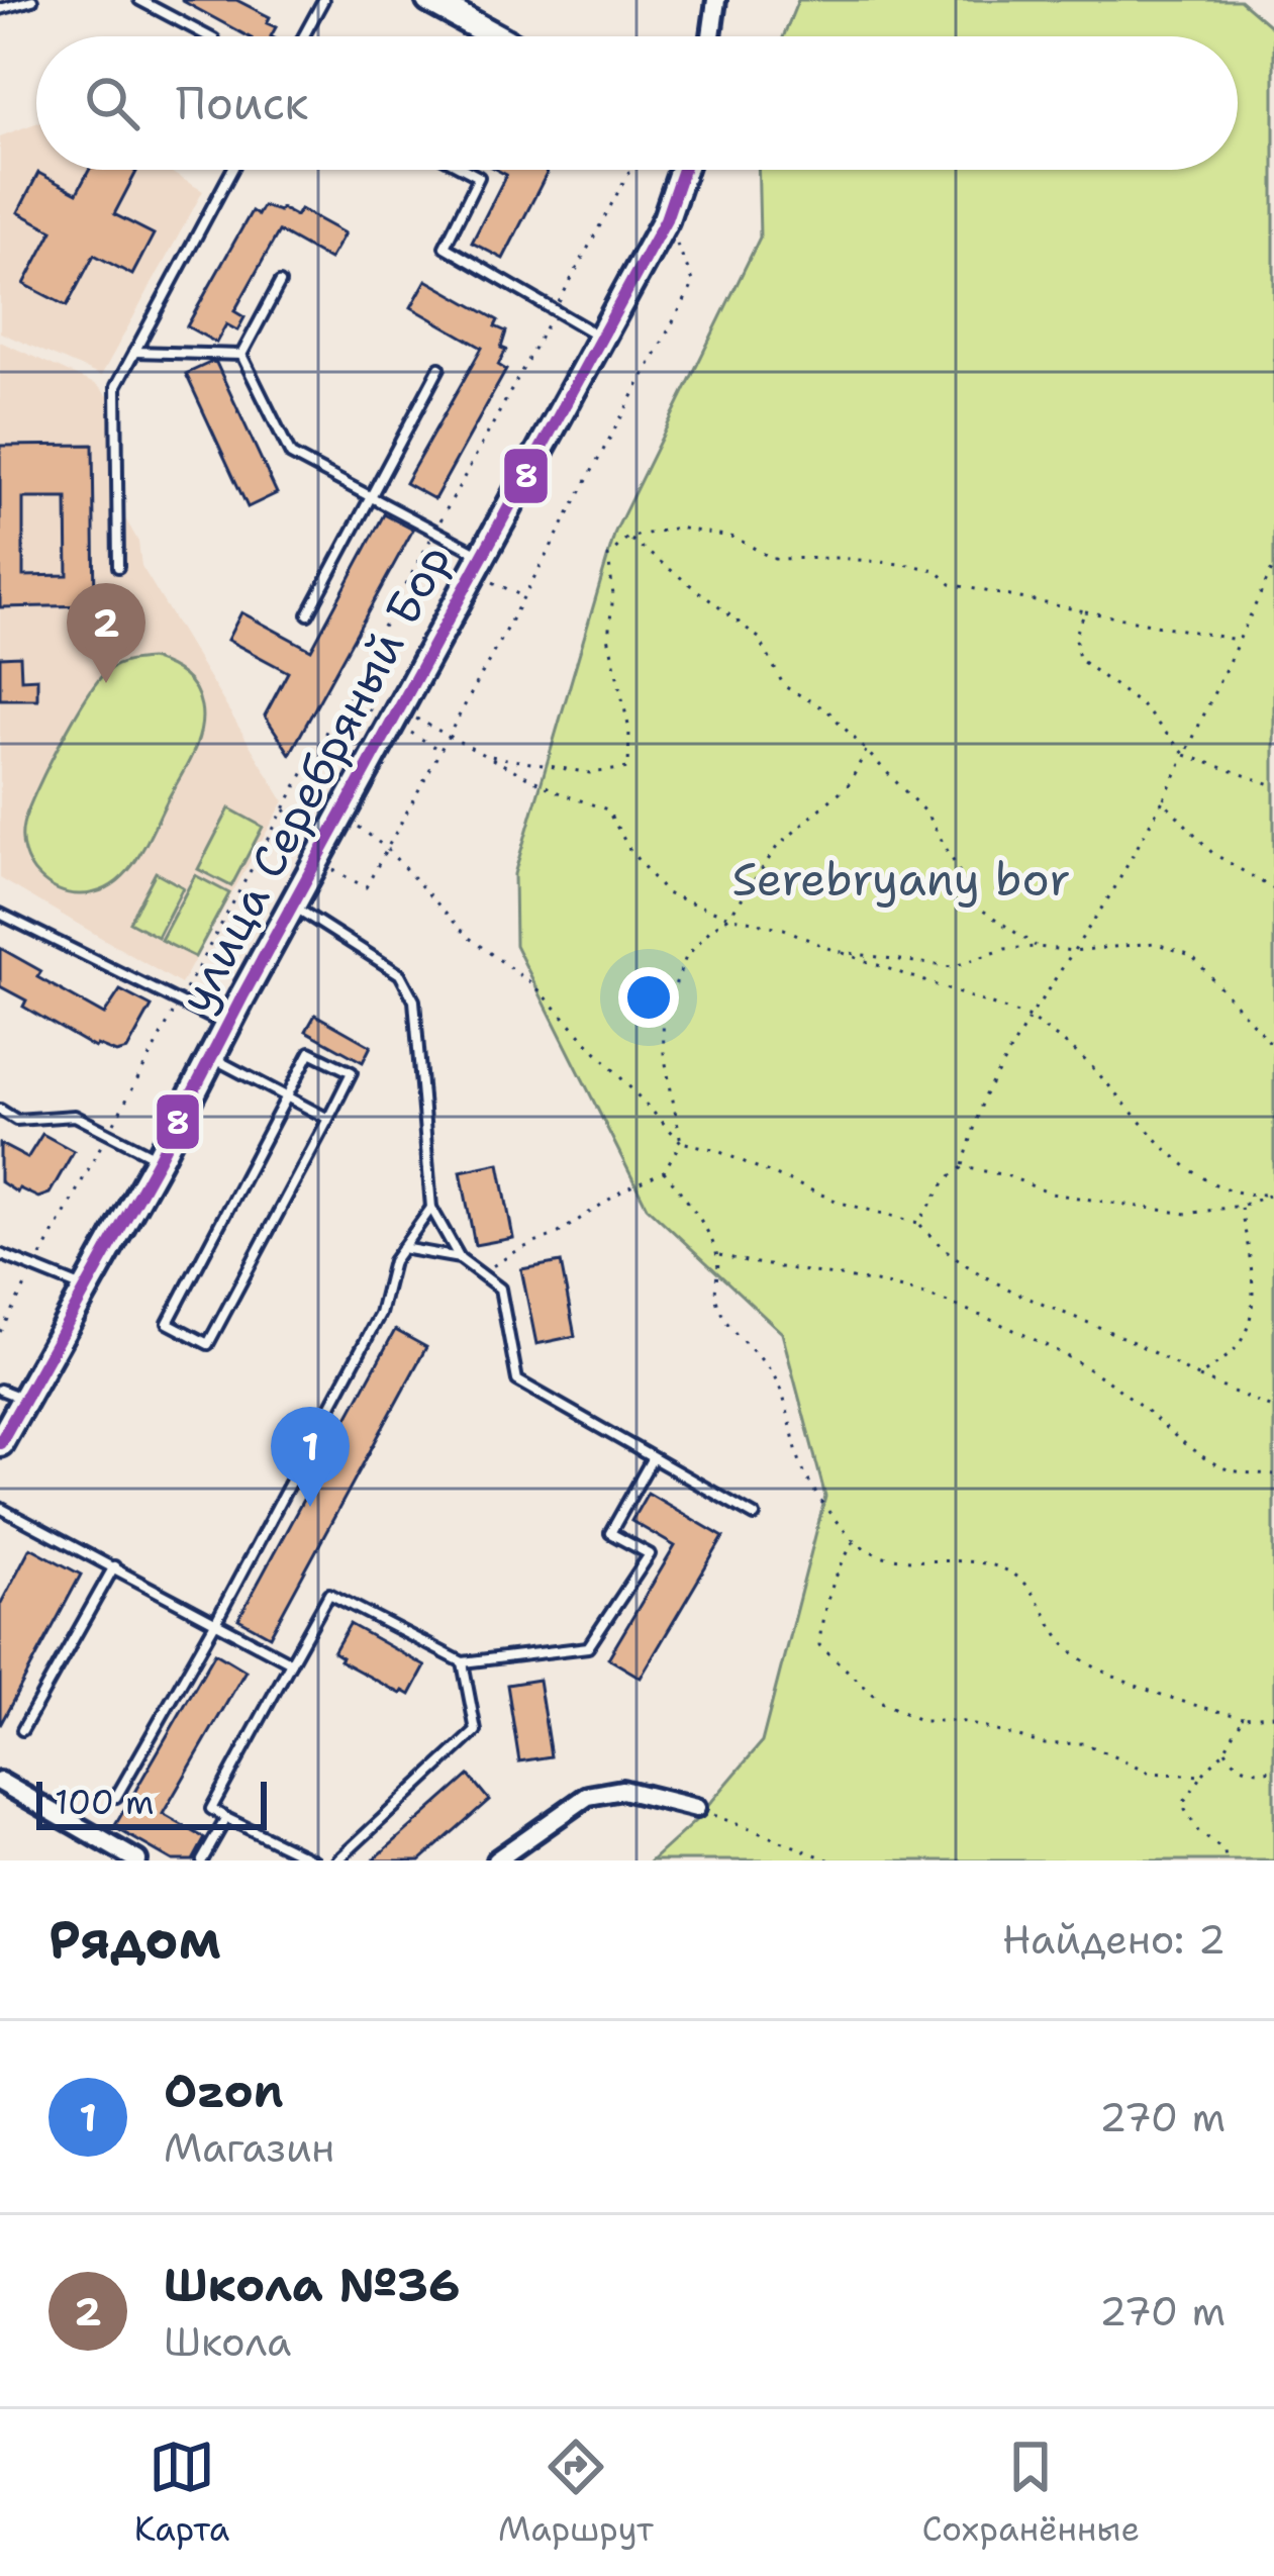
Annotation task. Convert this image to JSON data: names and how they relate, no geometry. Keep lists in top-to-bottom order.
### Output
{
  "streets": {
    "street": ["улица Серебряный Бор"]
  },
  "parks": ["Serebryany bor"],
  "lines": ["transit line 8"],
  "scale_bar": "100 m",
  "page": {
    "search": "Поиск",
    "pins": ["2", "1"],
    "scale": "100 m",
    "heading": ["Рядом", "Найдено: 2"],
    "list": [
      {
        "mark": "1",
        "name": "Ozon",
        "note": "Магазин",
        "value": "270 m"
      },
      {
        "mark": "2",
        "name": "Школа №36",
        "note": "Школа",
        "value": "270 m"
      }
    ],
    "nav": ["Карта", "Маршрут", "Сохранённые"]
  }
}
